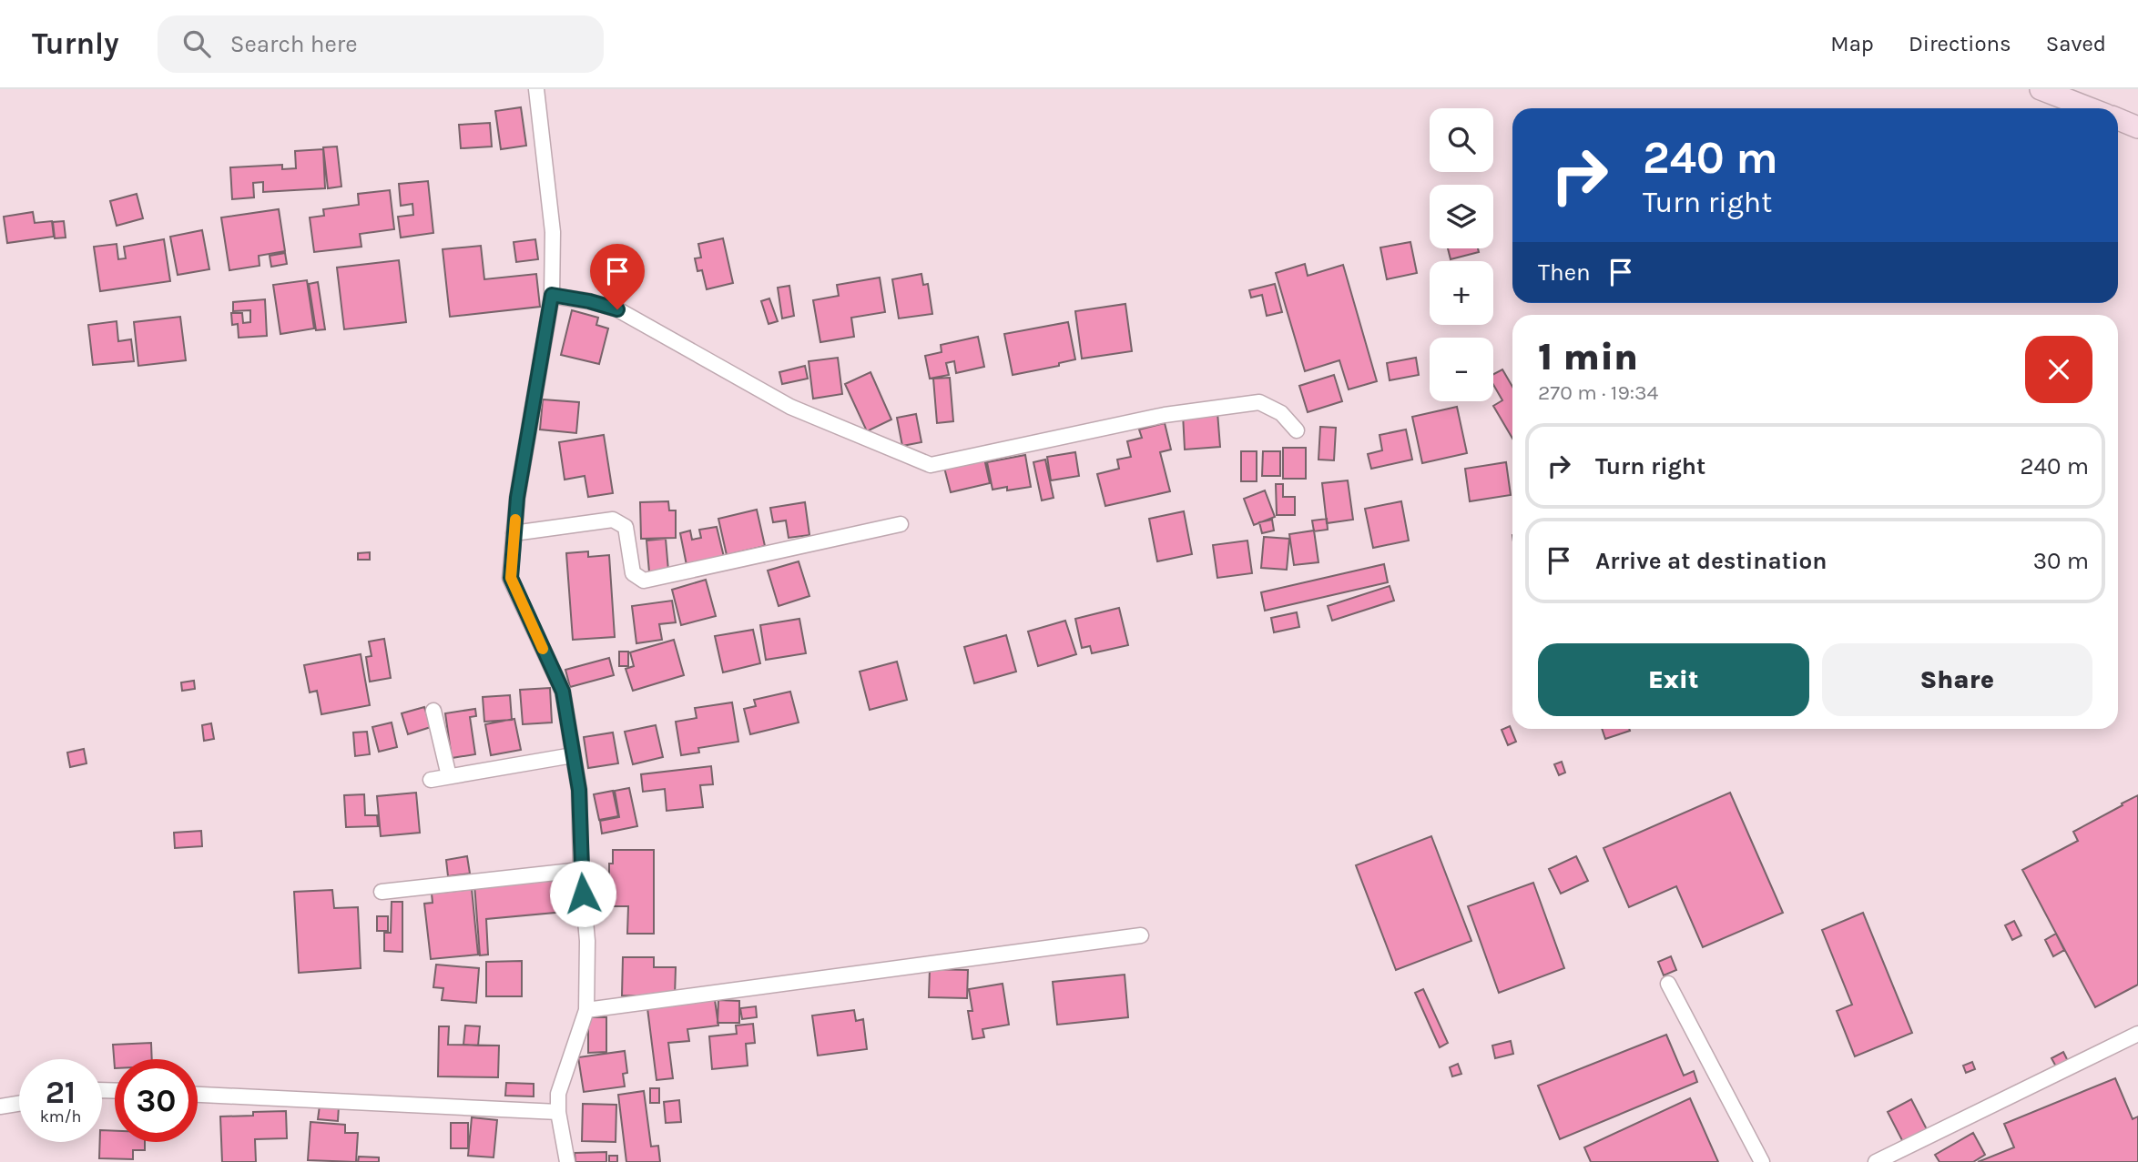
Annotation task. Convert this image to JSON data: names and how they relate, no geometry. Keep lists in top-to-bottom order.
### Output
{
  "page": {
    "header": "Turnly",
    "search": "Search here",
    "nav": ["Map", "Directions", "Saved"],
    "map_buttons": ["+", "−"],
    "turn": ["240 m", "Turn right"],
    "then": "Then",
    "heading": ["1 min", "270 m · 19:34"],
    "list": [
      {
        "name": "Turn right",
        "value": "240 m"
      },
      {
        "name": "Arrive at destination",
        "value": "30 m"
      }
    ],
    "buttons": ["Exit", "Share"],
    "speed": "21 km/h",
    "limit": "30"
  }
}
